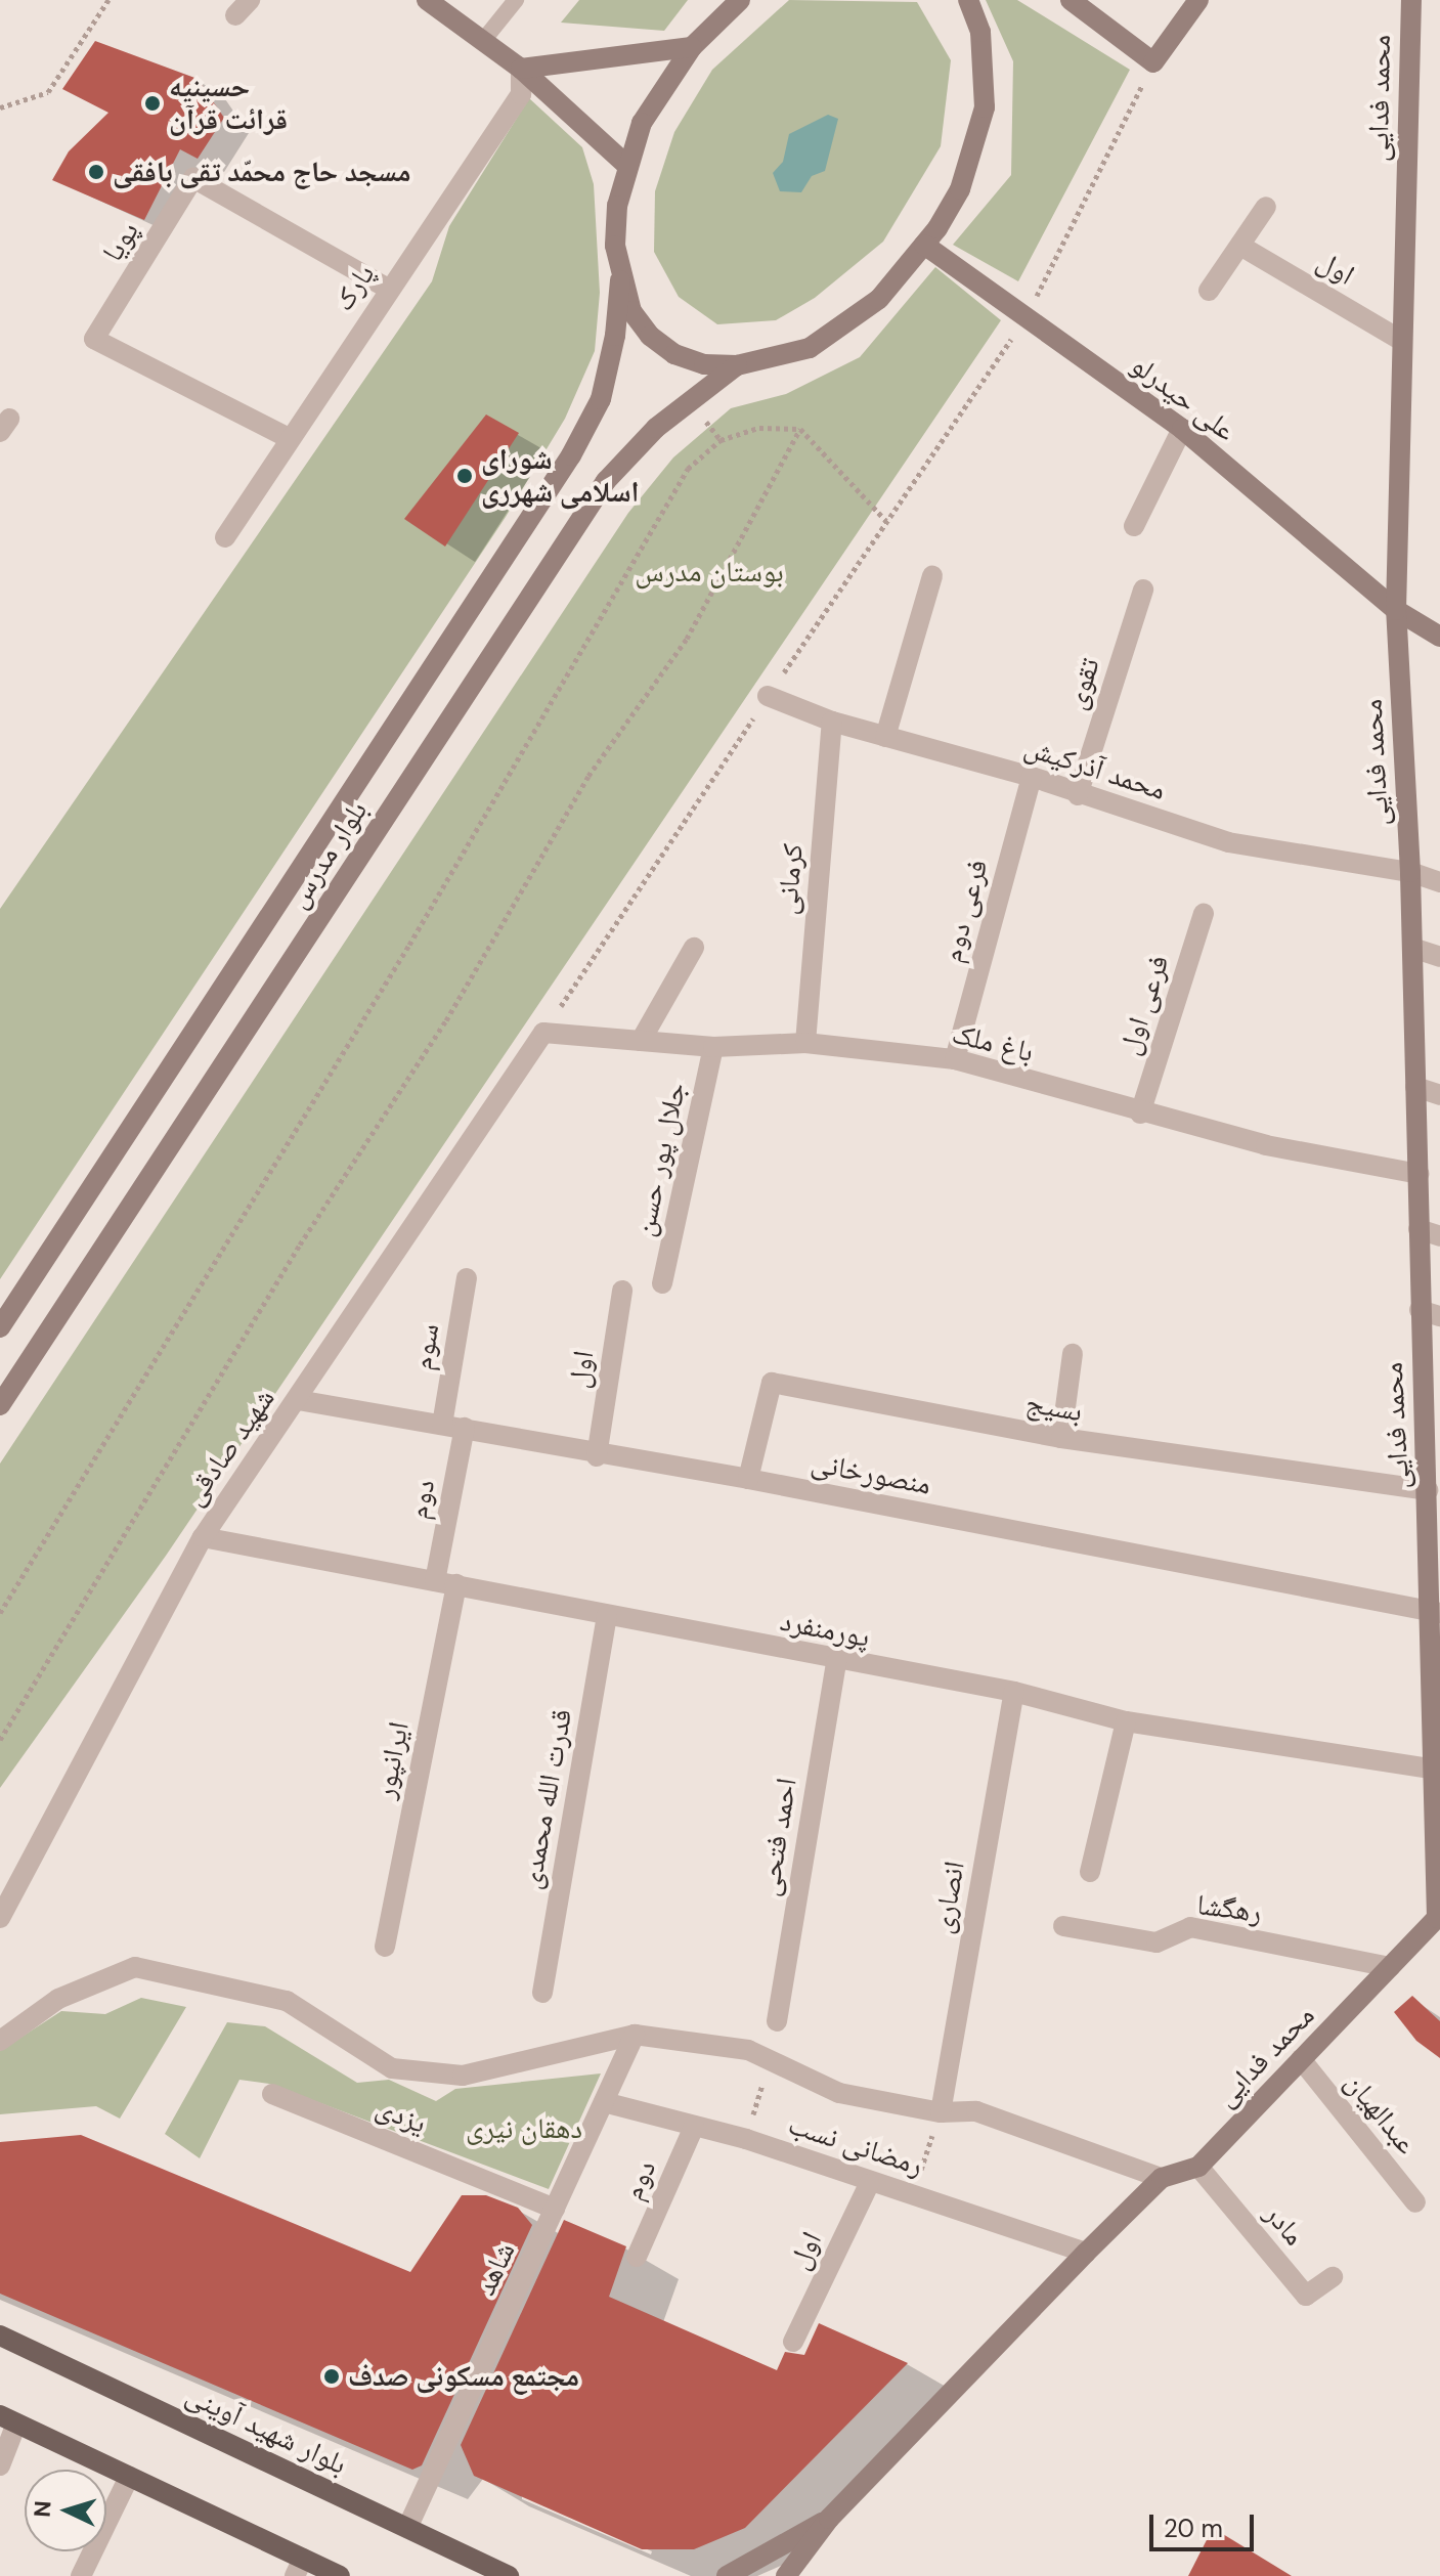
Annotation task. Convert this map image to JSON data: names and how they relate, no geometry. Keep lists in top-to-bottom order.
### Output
{
  "streets": {
    "main road": ["بلوار شهید آوینی"],
    "street": [
      "محمد فدایی",
      "پویا",
      "اول",
      "پارک",
      "علی حیدرلو",
      "تقوی",
      "محمد آذرکیش",
      "بلوار مدرس",
      "کرمانی",
      "فرعی دوم",
      "فرعی اول",
      "باغ ملک",
      "جلال پور حسن",
      "سوم",
      "بسیج",
      "شهید صادقی",
      "منصورخانی",
      "دوم",
      "پورمنفرد",
      "ایرانپور",
      "قدرت الله محمدی",
      "احمد فتحی",
      "انصاری",
      "رهگشا",
      "عبدالهیان",
      "یزدی",
      "رمضانی نسب",
      "مادر",
      "شاهد"
    ]
  },
  "crossings": [
    ["محمد فدایی", "اول"],
    ["محمد فدایی", "علی حیدرلو"],
    ["محمد فدایی", "محمد آذرکیش"],
    ["محمد فدایی", "باغ ملک"],
    ["محمد فدایی", "بسیج"],
    ["محمد فدایی", "منصورخانی"],
    ["محمد فدایی", "پورمنفرد"],
    ["محمد فدایی", "رهگشا"],
    ["محمد فدایی", "عبدالهیان"],
    ["محمد فدایی", "رمضانی نسب"],
    ["محمد فدایی", "مادر"],
    ["پویا", "پارک"],
    ["اول", "منصورخانی"],
    ["اول", "رمضانی نسب"],
    ["تقوی", "محمد آذرکیش"],
    ["محمد آذرکیش", "کرمانی"],
    ["محمد آذرکیش", "فرعی دوم"],
    ["کرمانی", "باغ ملک"],
    ["فرعی دوم", "باغ ملک"],
    ["فرعی اول", "باغ ملک"],
    ["باغ ملک", "جلال پور حسن"],
    ["باغ ملک", "شهید صادقی"],
    ["سوم", "منصورخانی"],
    ["بسیج", "منصورخانی"],
    ["شهید صادقی", "منصورخانی"],
    ["شهید صادقی", "پورمنفرد"],
    ["منصورخانی", "دوم"],
    ["دوم", "پورمنفرد"],
    ["دوم", "ایرانپور"],
    ["دوم", "رمضانی نسب"],
    ["پورمنفرد", "ایرانپور"],
    ["پورمنفرد", "قدرت الله محمدی"],
    ["پورمنفرد", "احمد فتحی"],
    ["پورمنفرد", "انصاری"],
    ["یزدی", "شاهد"],
    ["رمضانی نسب", "شاهد"],
    ["شاهد", "بلوار شهید آوینی"]
  ],
  "parks": ["بوستان مدرس", "دهقان نیری"],
  "places": [
    "حسینیه قرائت قرآن",
    "مسجد حاج محمّد تقی بافقی",
    "شورای اسلامی شهرری",
    "مجتمع مسکونی صدف"
  ],
  "scale_bar": "20 m",
  "north": "left"
}
